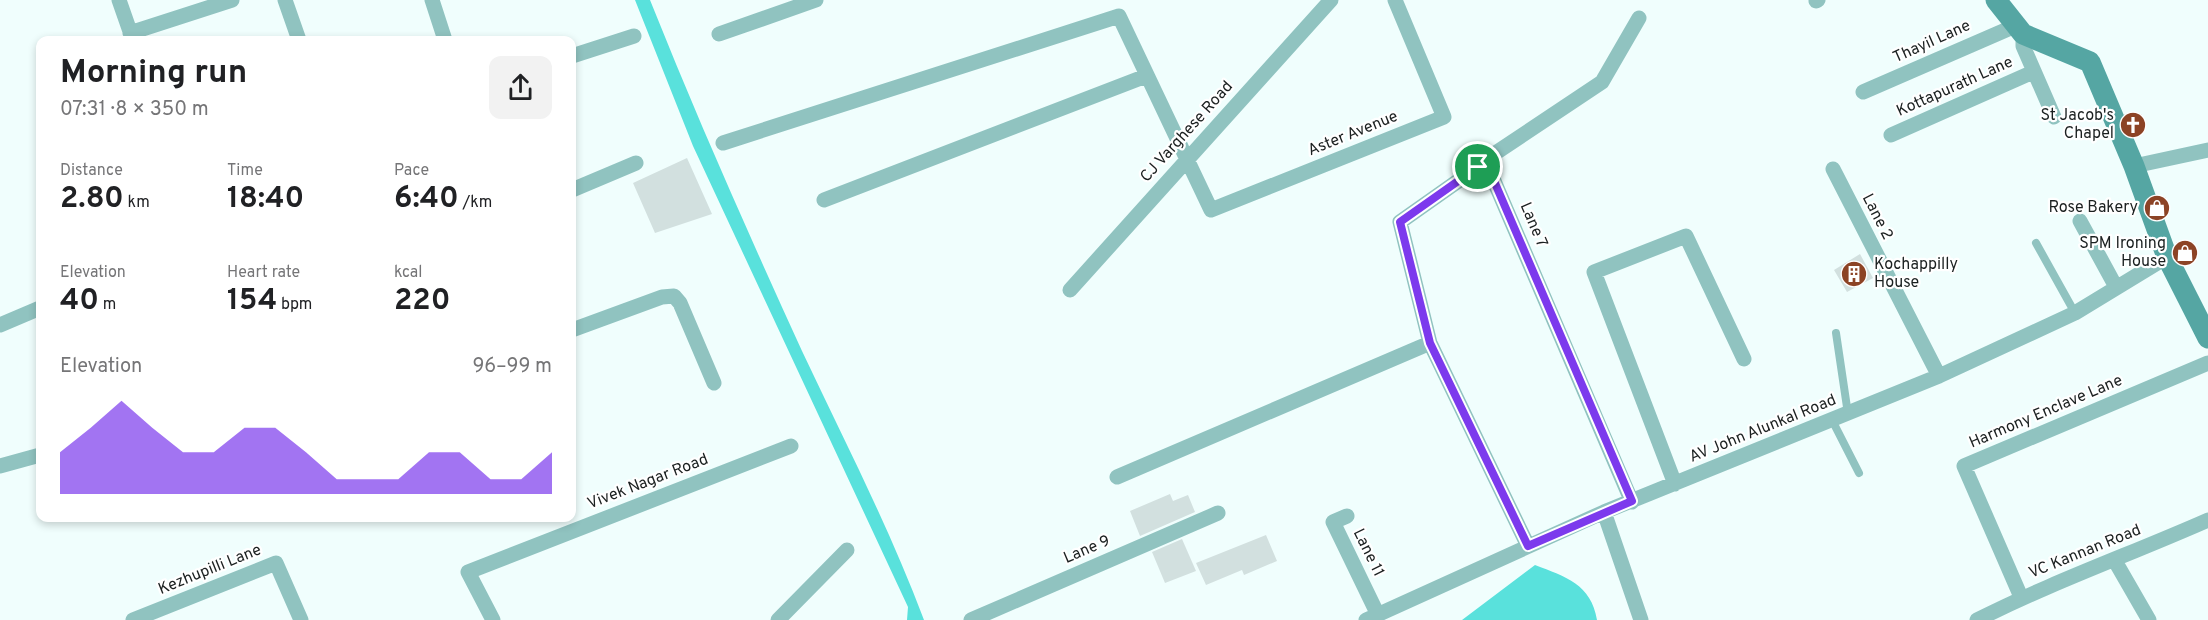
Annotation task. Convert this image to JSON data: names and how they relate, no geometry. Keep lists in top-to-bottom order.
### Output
{
  "streets": {
    "street": [
      "Thayil Lane",
      "Kottapurath Lane",
      "CJ Varghese Road",
      "Aster Avenue",
      "Lane 2",
      "Lane 7",
      "Harmony Enclave Lane",
      "AV John Alunkal Road",
      "Vivek Nagar Road",
      "Lane 9",
      "VC Kannan Road",
      "Lane 11",
      "Kezhupilli Lane"
    ]
  },
  "crossings": [
    ["Thayil Lane", "Kottapurath Lane"],
    ["CJ Varghese Road", "Aster Avenue"],
    ["Lane 2", "AV John Alunkal Road"],
    ["Lane 7", "AV John Alunkal Road"],
    ["Harmony Enclave Lane", "VC Kannan Road"],
    ["AV John Alunkal Road", "Lane 11"]
  ],
  "places": {
    "church": ["St Jacob's Chapel"],
    "shop": ["Rose Bakery", "SPM Ironing House"],
    "building": ["Kochappilly House"]
  },
  "page": {
    "heading": ["Morning run", "07:31 · 8 × 350 m"],
    "stats": [
      ["Distance", "2.80 km"],
      ["Time", "18:40"],
      ["Pace", "6:40 /km"],
      ["Elevation", "40 m"],
      ["Heart rate", "154 bpm"],
      ["kcal", "220"]
    ],
    "chart": ["Elevation", "96–99 m"]
  }
}
